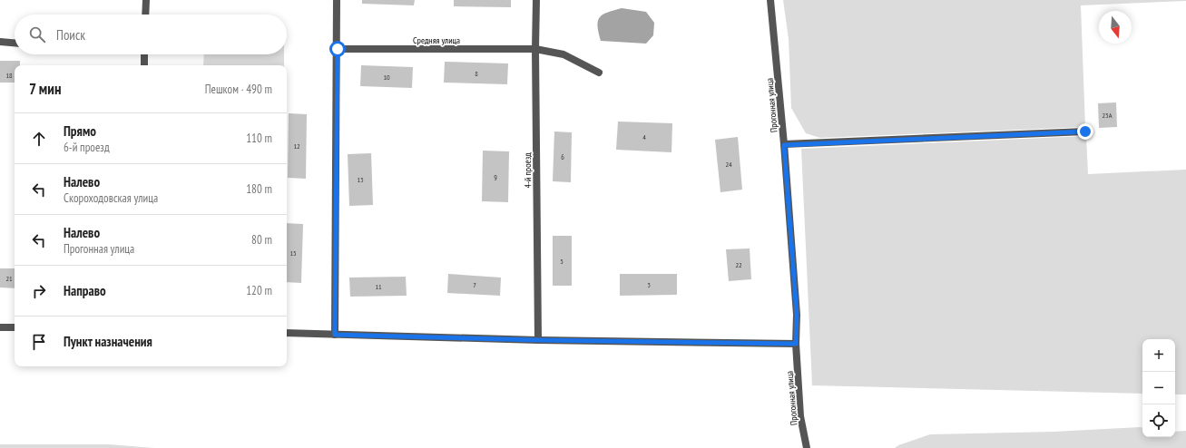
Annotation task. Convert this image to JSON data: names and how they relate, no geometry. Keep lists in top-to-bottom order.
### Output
{
  "streets": {
    "street": ["Средняя улица", "Прогонная улица", "4-й проезд"]
  },
  "crossings": [
    ["Средняя улица", "4-й проезд"]
  ],
  "house_numbers": [
    "8",
    "18",
    "10",
    "23А",
    "4",
    "12",
    "6",
    "24",
    "9",
    "13",
    "15",
    "5",
    "22",
    "21",
    "7",
    "3",
    "11"
  ],
  "north": "bottom",
  "page": {
    "search": "Поиск",
    "heading": ["7 мин", "Пешком · 490 m"],
    "list": [
      ["Прямо", "6-й проезд", "110 m"],
      ["Налево", "Скороходовская улица", "180 m"],
      ["Налево", "Прогонная улица", "80 m"],
      ["Направо", "120 m"],
      "Пункт назначения"
    ],
    "map_buttons": ["+", "−"]
  }
}
